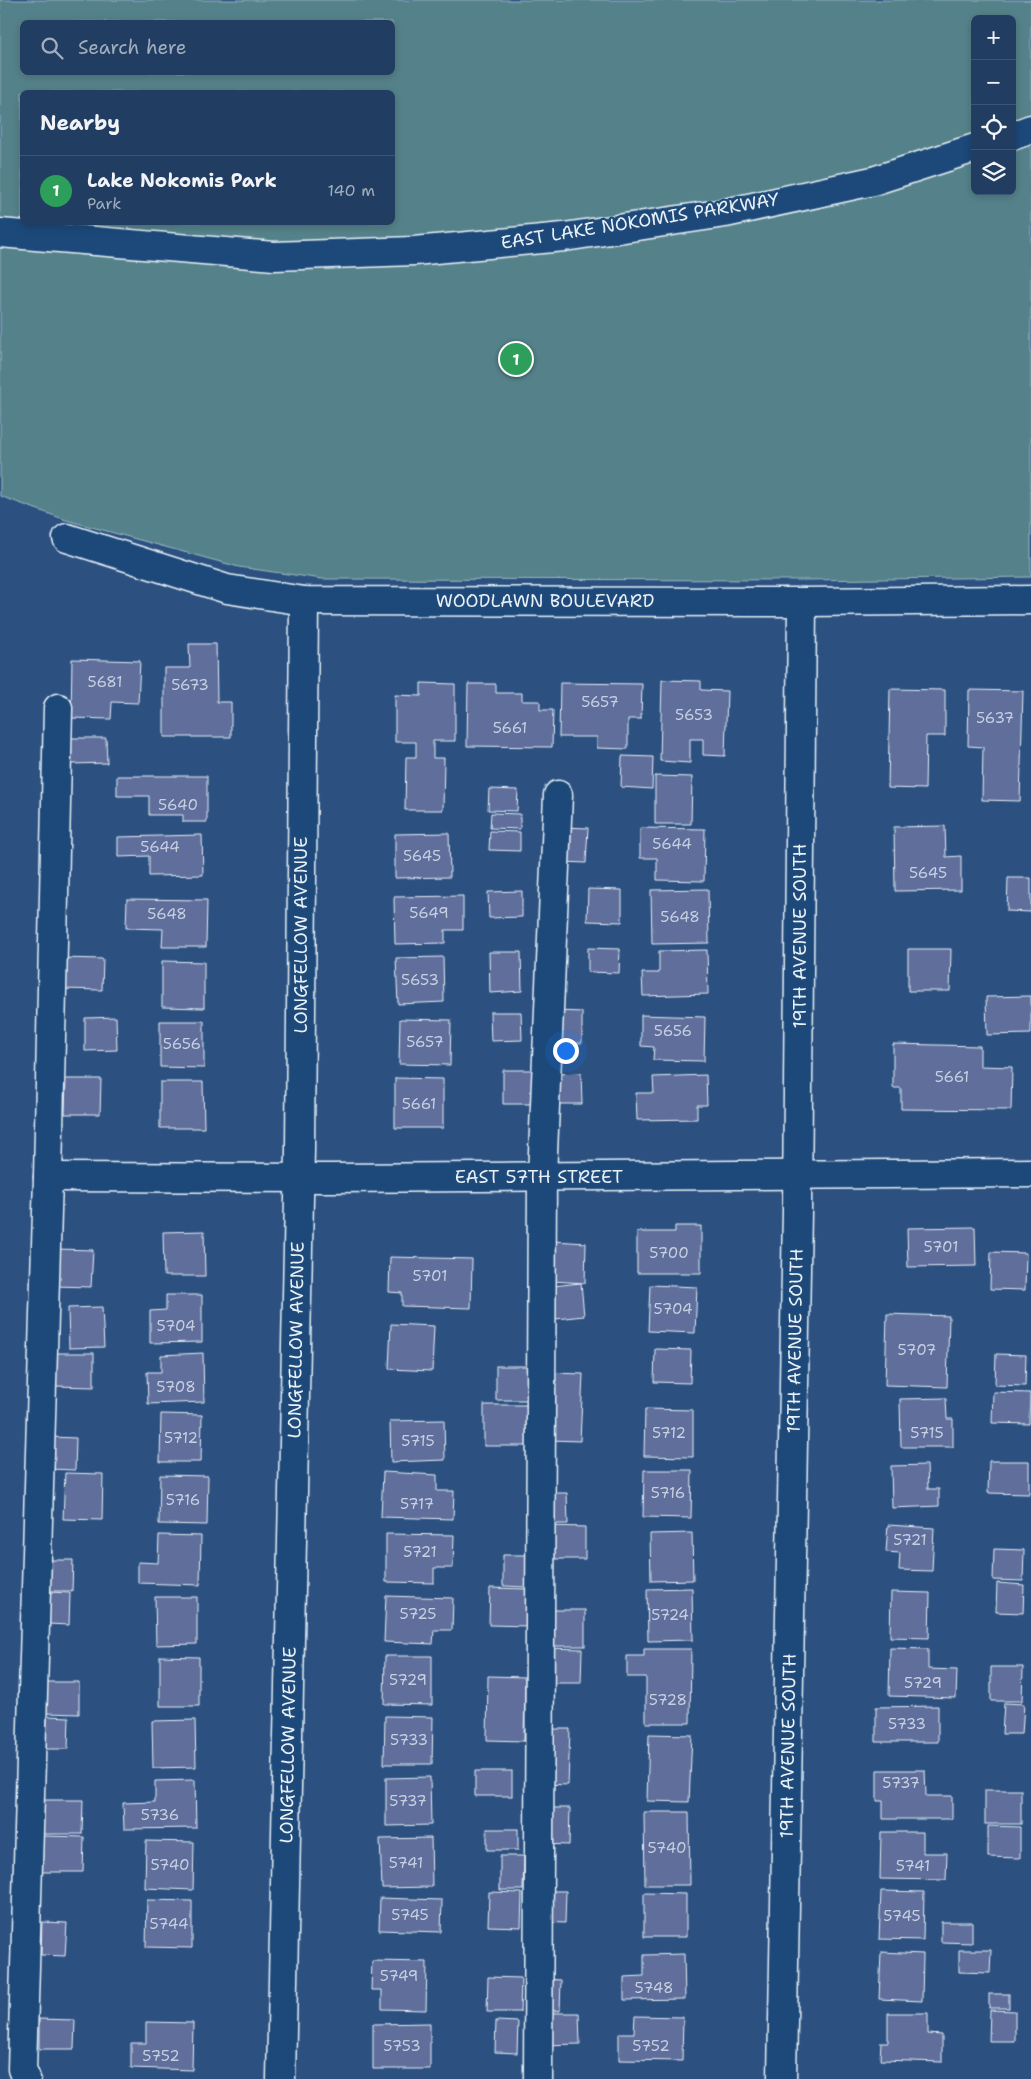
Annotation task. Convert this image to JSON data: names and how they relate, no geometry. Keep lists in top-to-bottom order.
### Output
{
  "streets": {
    "street": [
      "EAST LAKE NOKOMIS PARKWAY",
      "WOODLAWN BOULEVARD",
      "LONGFELLOW AVENUE",
      "19TH AVENUE SOUTH",
      "EAST 57TH STREET"
    ]
  },
  "crossings": [
    ["WOODLAWN BOULEVARD", "LONGFELLOW AVENUE"],
    ["WOODLAWN BOULEVARD", "19TH AVENUE SOUTH"],
    ["LONGFELLOW AVENUE", "EAST 57TH STREET"],
    ["19TH AVENUE SOUTH", "EAST 57TH STREET"]
  ],
  "house_numbers": [
    "5681",
    "5673",
    "5657",
    "5653",
    "5637",
    "5661",
    "5640",
    "5644",
    "5644",
    "5645",
    "5645",
    "5649",
    "5648",
    "5648",
    "5653",
    "5656",
    "5657",
    "5656",
    "5661",
    "5661",
    "5701",
    "5700",
    "5701",
    "5704",
    "5704",
    "5707",
    "5708",
    "5712",
    "5715",
    "5712",
    "5715",
    "5716",
    "5716",
    "5717",
    "5721",
    "5721",
    "5725",
    "5724",
    "5729",
    "5729",
    "5728",
    "5733",
    "5733",
    "5737",
    "5737",
    "5736",
    "5740",
    "5741",
    "5740",
    "5741",
    "5745",
    "5745",
    "5744",
    "5749",
    "5748",
    "5753",
    "5752",
    "5752"
  ],
  "page": {
    "map_buttons": ["+", "−"],
    "search": "Search here",
    "heading": "Nearby",
    "list": [
      {
        "mark": "1",
        "name": "Lake Nokomis Park",
        "note": "Park",
        "value": "140 m"
      }
    ],
    "pins": "1"
  }
}
